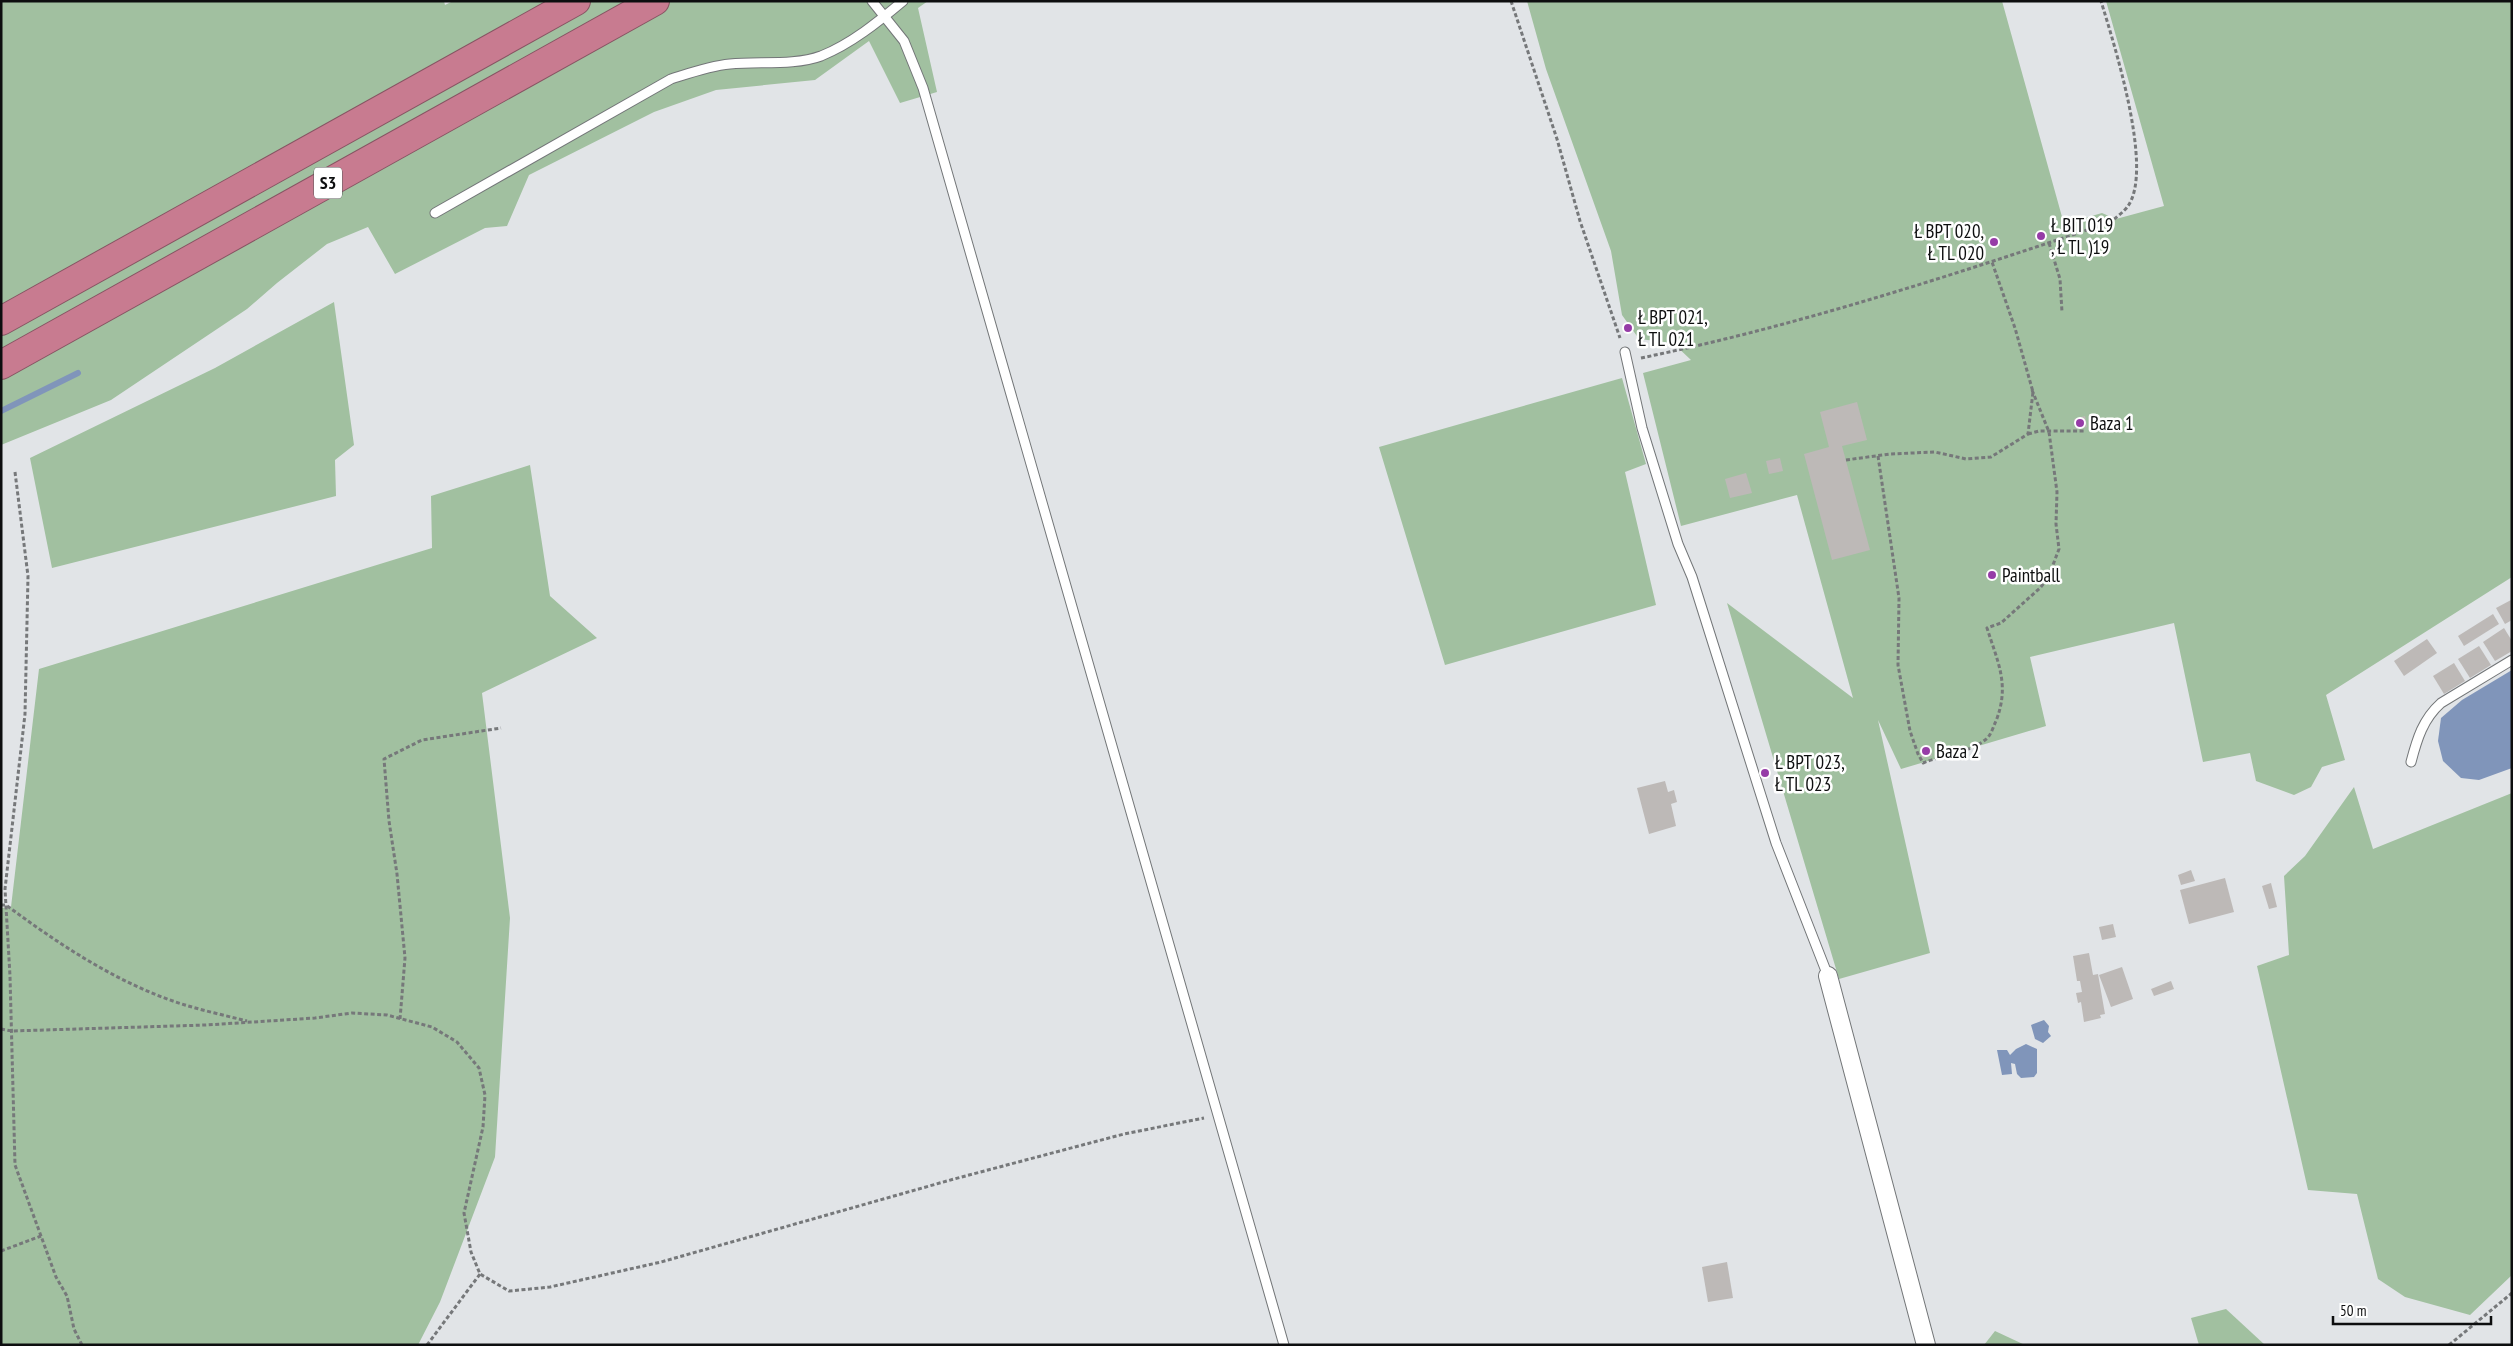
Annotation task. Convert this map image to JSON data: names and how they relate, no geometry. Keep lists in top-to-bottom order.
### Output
{
  "streets": {
    "highway": ["S3"]
  },
  "places": [
    "Ł BIT 019 , Ł TL )19",
    "Ł BPT 020, Ł TL 020",
    "Ł BPT 021, Ł TL 021",
    "Baza 1",
    "Paintball",
    "Baza 2",
    "Ł BPT 023, Ł TL 023"
  ],
  "scale_bar": "50 m"
}
